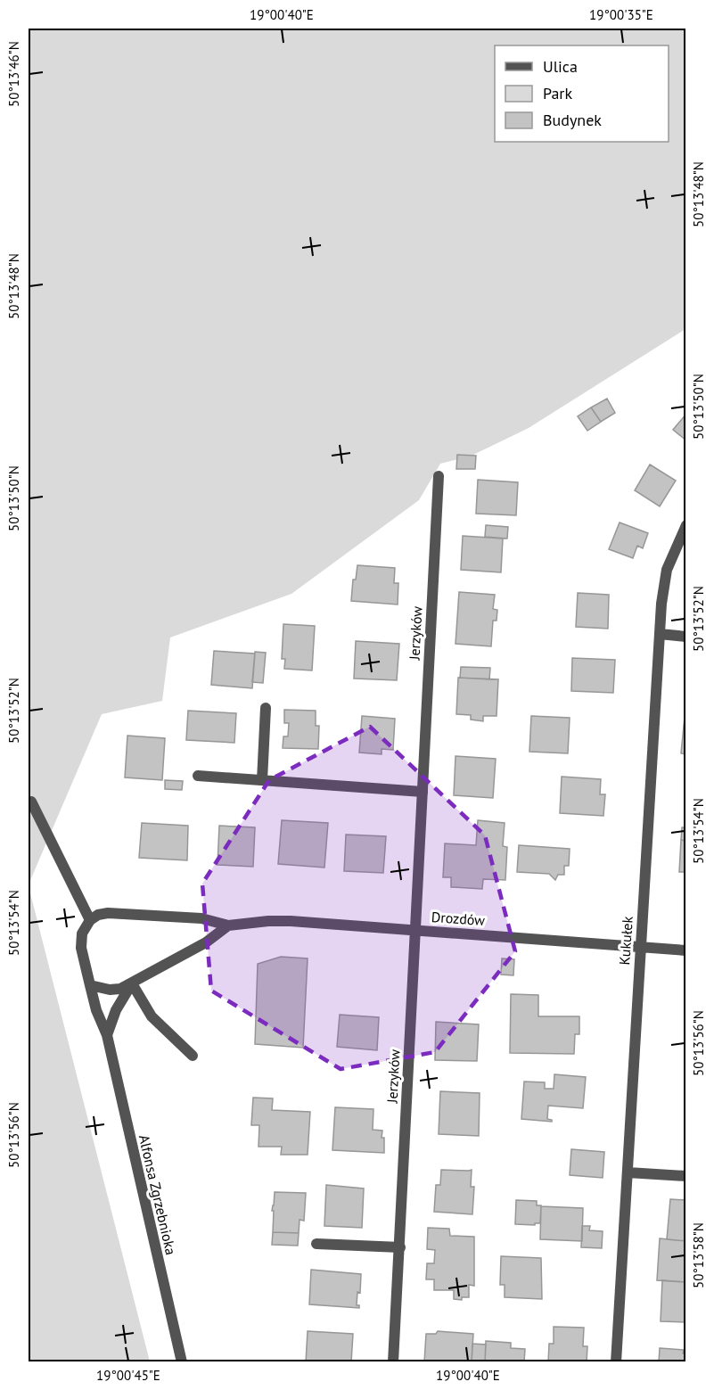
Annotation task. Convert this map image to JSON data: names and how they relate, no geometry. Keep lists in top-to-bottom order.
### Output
{
  "streets": {
    "street": [
      "Jerzyków",
      "Drozdów",
      "Kukułek",
      "Alfonsa Zgrzebnioka"
    ]
  },
  "crossings": [
    ["Jerzyków", "Drozdów"],
    ["Drozdów", "Kukułek"]
  ],
  "legend": ["Ulica", "Park", "Budynek"],
  "coordinates": [
    "19°00'40\"E",
    "19°00'35\"E",
    "50°13'46\"N",
    "50°13'48\"N",
    "50°13'50\"N",
    "50°13'52\"N",
    "50°13'54\"N",
    "50°13'56\"N",
    "50°13'58\"N",
    "19°00'45\"E"
  ]
}
